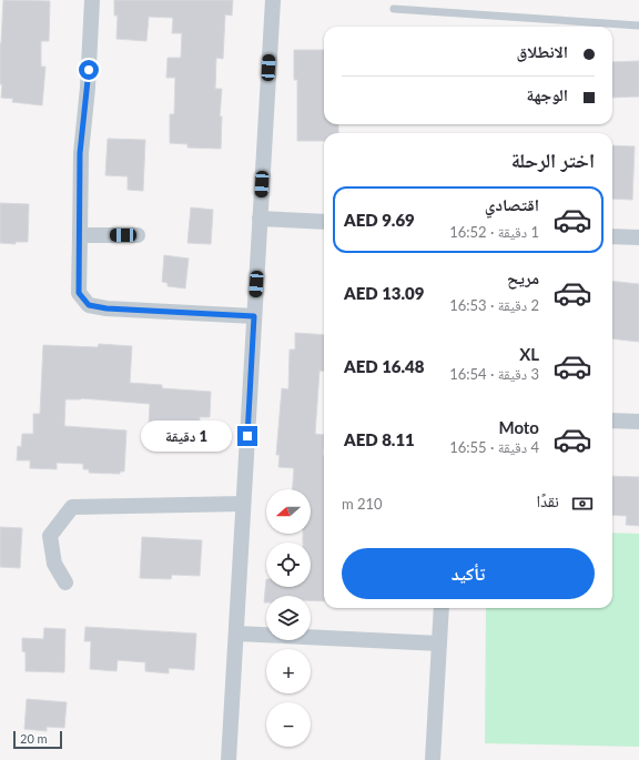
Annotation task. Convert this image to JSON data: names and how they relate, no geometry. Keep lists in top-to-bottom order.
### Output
{
  "scale_bar": "20 m",
  "north": "left",
  "page": {
    "banner": ["الانطلاق", "الوجهة"],
    "heading": "اختر الرحلة",
    "list": [
      {
        "name": "اقتصادي",
        "note": "1 دقيقة · 16:52",
        "value": "AED 9.69"
      },
      {
        "name": "مريح",
        "note": "2 دقيقة · 16:53",
        "value": "AED 13.09"
      },
      {
        "name": "XL",
        "note": "3 دقيقة · 16:54",
        "value": "AED 16.48"
      },
      {
        "name": "Moto",
        "note": "4 دقيقة · 16:55",
        "value": "AED 8.11"
      }
    ],
    "bubble": "1 دقيقة",
    "pay": ["نقدًا", "210 m"],
    "map_buttons": ["+", "−"],
    "buttons": "تأكيد",
    "scale": "20 m"
  }
}
